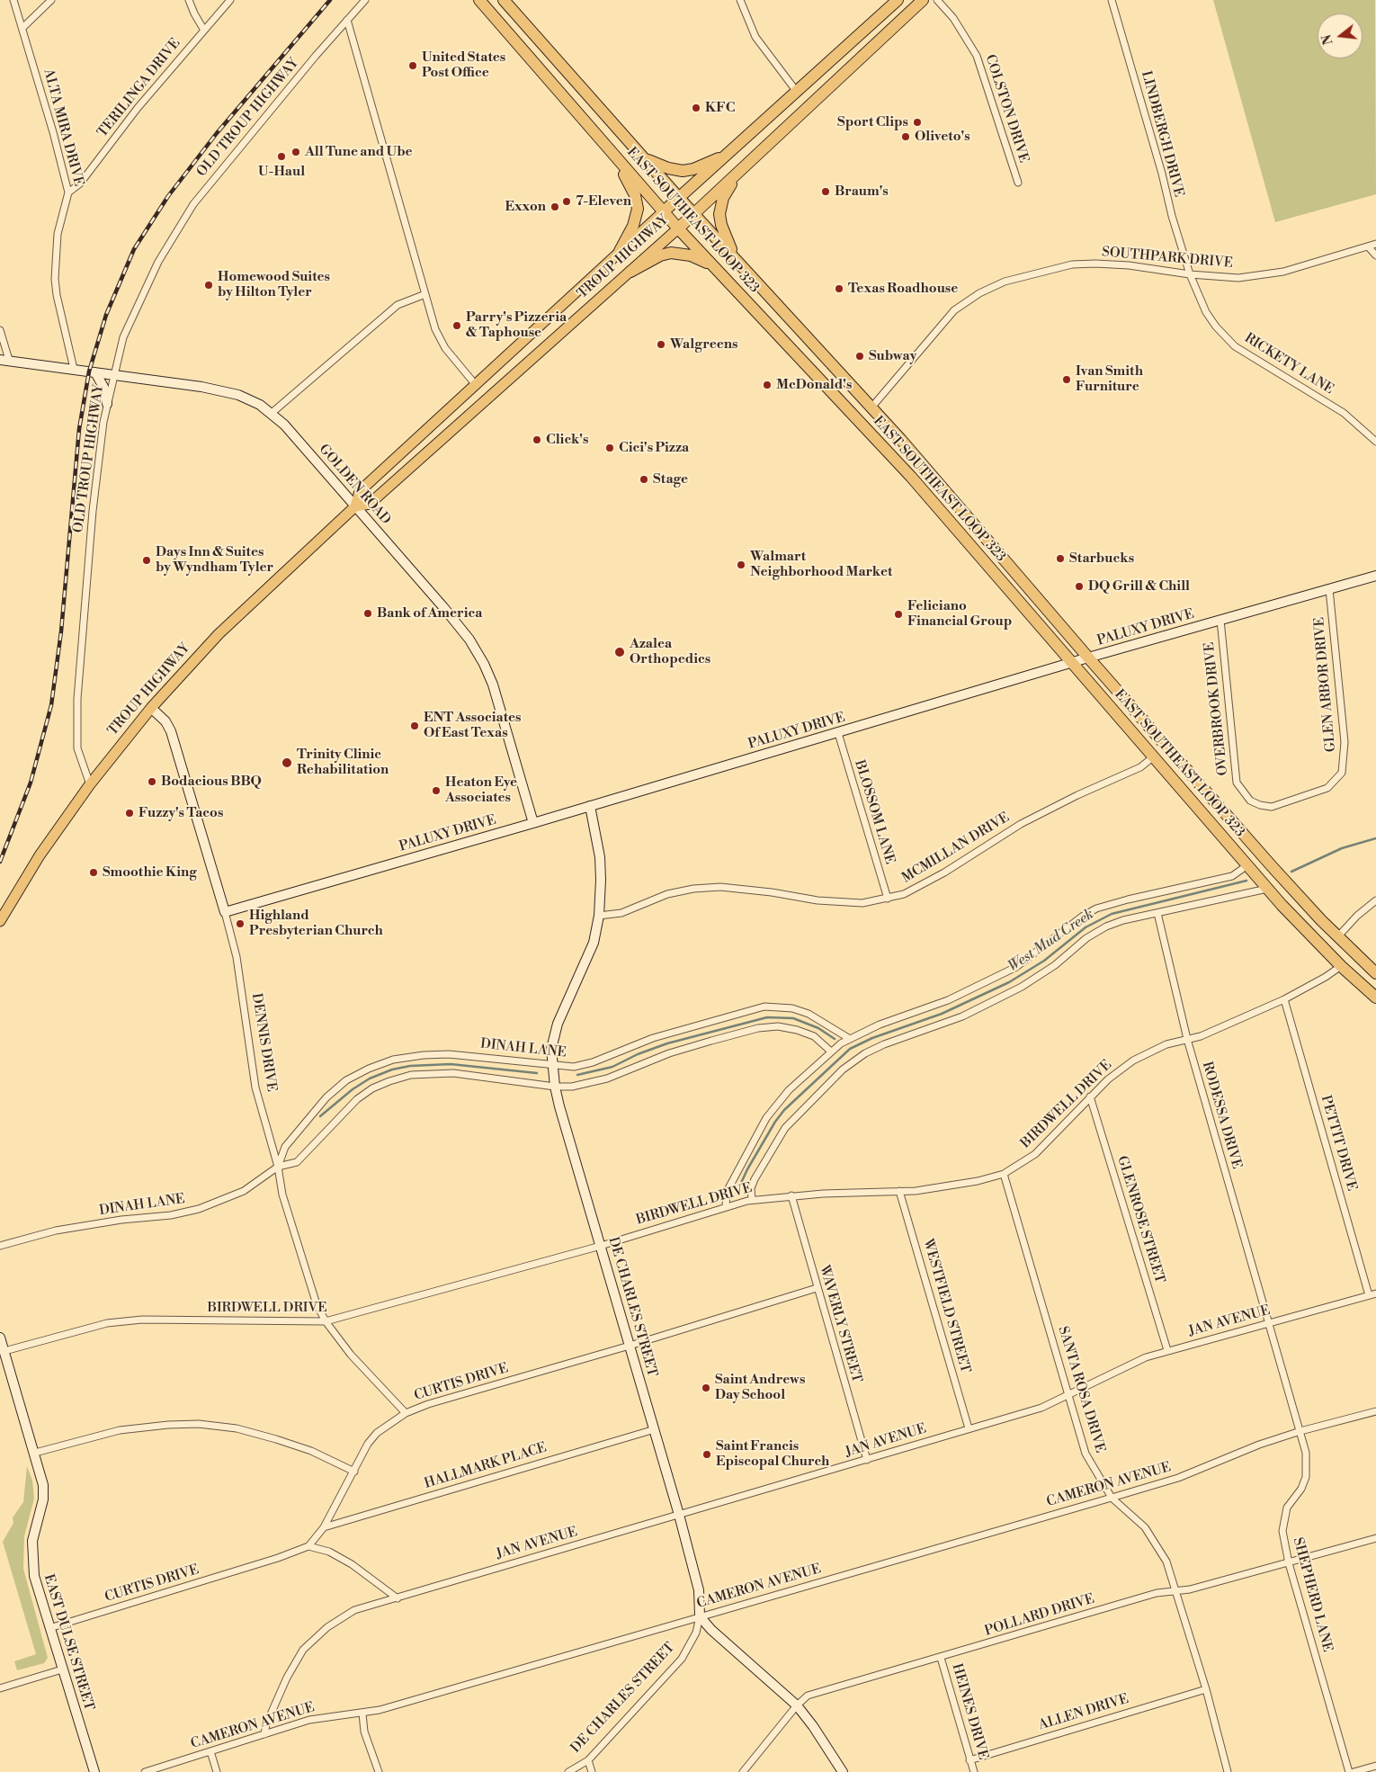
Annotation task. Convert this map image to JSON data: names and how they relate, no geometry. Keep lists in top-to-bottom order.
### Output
{
  "streets": {
    "highway": ["EAST SOUTHEAST LOOP 323", "TROUP HIGHWAY"],
    "street": [
      "TERILINGA DRIVE",
      "COLSTON DRIVE",
      "OLD TROUP HIGHWAY",
      "ALTA MIRA DRIVE",
      "LINDBERGH DRIVE",
      "SOUTHPARK DRIVE",
      "RICKETY LANE",
      "GOLDEN ROAD",
      "PALUXY DRIVE",
      "GLEN ARBOR DRIVE",
      "OVERBROOK DRIVE",
      "BLOSSOM LANE",
      "MCMILLAN DRIVE",
      "DENNIS DRIVE",
      "DINAH LANE",
      "BIRDWELL DRIVE",
      "RODESSA DRIVE",
      "PETTIT DRIVE",
      "GLENROSE STREET",
      "WESTFIELD STREET",
      "DE CHARLES STREET",
      "JAN AVENUE",
      "WAVERLY STREET",
      "CURTIS DRIVE",
      "SANTA ROSA DRIVE",
      "HALLMARK PLACE",
      "CAMERON AVENUE",
      "SHEPHERD LANE",
      "POLLARD DRIVE",
      "EAST DULSE STREET",
      "HEINES DRIVE",
      "ALLEN DRIVE"
    ]
  },
  "crossings": [
    ["TERILINGA DRIVE", "ALTA MIRA DRIVE"],
    ["OLD TROUP HIGHWAY", "TROUP HIGHWAY"],
    ["OLD TROUP HIGHWAY", "GOLDEN ROAD"],
    ["ALTA MIRA DRIVE", "GOLDEN ROAD"],
    ["LINDBERGH DRIVE", "SOUTHPARK DRIVE"],
    ["LINDBERGH DRIVE", "RICKETY LANE"],
    ["EAST SOUTHEAST LOOP 323", "TROUP HIGHWAY"],
    ["EAST SOUTHEAST LOOP 323", "SOUTHPARK DRIVE"],
    ["EAST SOUTHEAST LOOP 323", "PALUXY DRIVE"],
    ["EAST SOUTHEAST LOOP 323", "MCMILLAN DRIVE"],
    ["EAST SOUTHEAST LOOP 323", "BIRDWELL DRIVE"],
    ["TROUP HIGHWAY", "GOLDEN ROAD"],
    ["TROUP HIGHWAY", "DENNIS DRIVE"],
    ["SOUTHPARK DRIVE", "RICKETY LANE"],
    ["GOLDEN ROAD", "PALUXY DRIVE"],
    ["PALUXY DRIVE", "GLEN ARBOR DRIVE"],
    ["PALUXY DRIVE", "OVERBROOK DRIVE"],
    ["PALUXY DRIVE", "BLOSSOM LANE"],
    ["PALUXY DRIVE", "DENNIS DRIVE"],
    ["PALUXY DRIVE", "DE CHARLES STREET"],
    ["GLEN ARBOR DRIVE", "OVERBROOK DRIVE"],
    ["BLOSSOM LANE", "MCMILLAN DRIVE"],
    ["MCMILLAN DRIVE", "DE CHARLES STREET"],
    ["DENNIS DRIVE", "DINAH LANE"],
    ["DENNIS DRIVE", "BIRDWELL DRIVE"],
    ["DENNIS DRIVE", "CURTIS DRIVE"],
    ["DINAH LANE", "DE CHARLES STREET"],
    ["BIRDWELL DRIVE", "RODESSA DRIVE"],
    ["BIRDWELL DRIVE", "PETTIT DRIVE"],
    ["BIRDWELL DRIVE", "GLENROSE STREET"],
    ["BIRDWELL DRIVE", "WESTFIELD STREET"],
    ["BIRDWELL DRIVE", "DE CHARLES STREET"],
    ["BIRDWELL DRIVE", "WAVERLY STREET"],
    ["BIRDWELL DRIVE", "SANTA ROSA DRIVE"],
    ["BIRDWELL DRIVE", "EAST DULSE STREET"],
    ["RODESSA DRIVE", "JAN AVENUE"],
    ["RODESSA DRIVE", "SHEPHERD LANE"],
    ["PETTIT DRIVE", "JAN AVENUE"],
    ["GLENROSE STREET", "JAN AVENUE"],
    ["WESTFIELD STREET", "JAN AVENUE"],
    ["DE CHARLES STREET", "JAN AVENUE"],
    ["DE CHARLES STREET", "CURTIS DRIVE"],
    ["DE CHARLES STREET", "HALLMARK PLACE"],
    ["DE CHARLES STREET", "CAMERON AVENUE"],
    ["JAN AVENUE", "WAVERLY STREET"],
    ["JAN AVENUE", "SANTA ROSA DRIVE"],
    ["JAN AVENUE", "CAMERON AVENUE"],
    ["JAN AVENUE", "SHEPHERD LANE"],
    ["WAVERLY STREET", "CURTIS DRIVE"],
    ["CURTIS DRIVE", "HALLMARK PLACE"],
    ["CURTIS DRIVE", "EAST DULSE STREET"],
    ["SANTA ROSA DRIVE", "CAMERON AVENUE"],
    ["SANTA ROSA DRIVE", "POLLARD DRIVE"],
    ["SANTA ROSA DRIVE", "ALLEN DRIVE"],
    ["CAMERON AVENUE", "SHEPHERD LANE"],
    ["SHEPHERD LANE", "POLLARD DRIVE"],
    ["POLLARD DRIVE", "HEINES DRIVE"],
    ["HEINES DRIVE", "ALLEN DRIVE"]
  ],
  "water": ["West Mud Creek"],
  "places": [
    "United States Post Office",
    "KFC",
    "Sport Clips",
    "Oliveto's",
    "All Tune and Ube",
    "U-Haul",
    "Braum's",
    "7-Eleven",
    "Exxon",
    "Homewood Suites by Hilton Tyler",
    "Texas Roadhouse",
    "Parry's Pizzeria & Taphouse",
    "Walgreens",
    "Subway",
    "Ivan Smith Furniture",
    "McDonald's",
    "Click's",
    "Cici's Pizza",
    "Stage",
    "Starbucks",
    "Days Inn & Suites by Wyndham Tyler",
    "Walmart Neighborhood Market",
    "DQ Grill & Chill",
    "Bank of America",
    "Feliciano Financial Group",
    "Azalea Orthopedics",
    "ENT Associates Of East Texas",
    "Trinity Clinic Rehabilitation",
    "Bodacious BBQ",
    "Heaton Eye Associates",
    "Fuzzy's Tacos",
    "Smoothie King",
    "Highland Presbyterian Church",
    "Saint Andrews Day School",
    "Saint Francis Episcopal Church"
  ],
  "north": "left"
}
